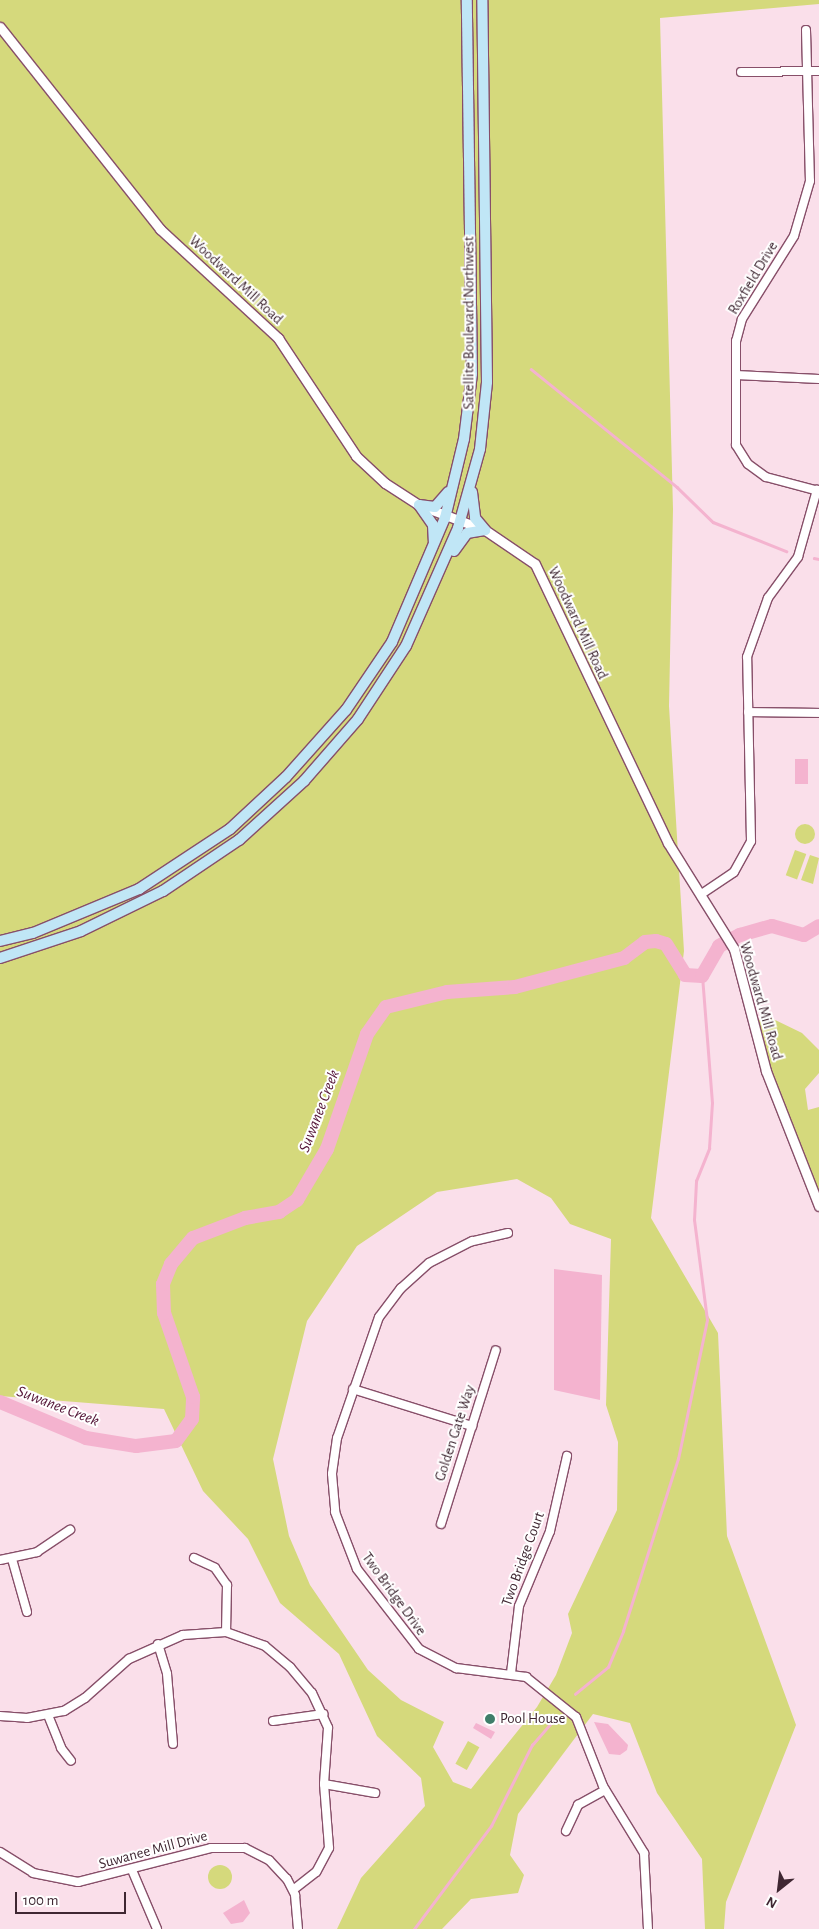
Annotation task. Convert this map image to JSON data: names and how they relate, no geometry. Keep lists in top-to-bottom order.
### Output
{
  "streets": {
    "main road": ["Satellite Boulevard Northwest"],
    "street": [
      "Roxfield Drive",
      "Woodward Mill Road",
      "Golden Gate Way",
      "Two Bridge Court",
      "Two Bridge Drive",
      "Suwanee Mill Drive"
    ]
  },
  "crossings": [
    ["Woodward Mill Road", "Satellite Boulevard Northwest"],
    ["Two Bridge Court", "Two Bridge Drive"]
  ],
  "water": ["Suwanee Creek"],
  "places": ["Pool House"],
  "scale_bar": "100 m",
  "north": "bottom left"
}
